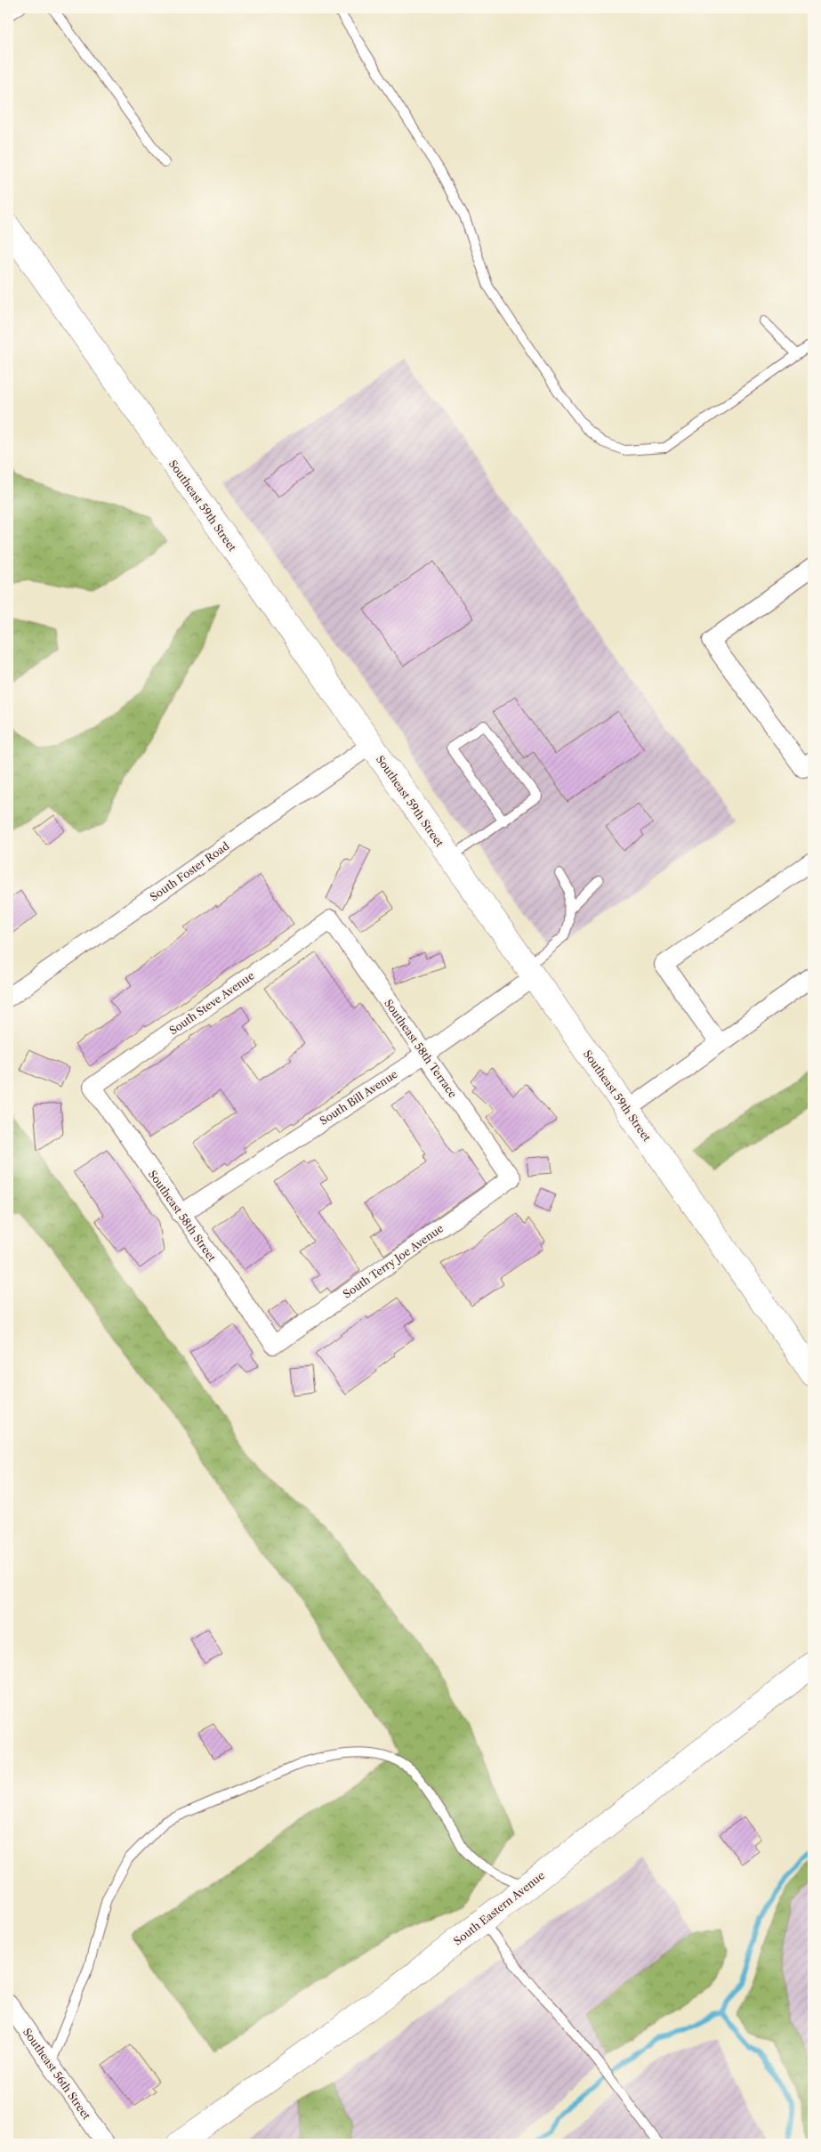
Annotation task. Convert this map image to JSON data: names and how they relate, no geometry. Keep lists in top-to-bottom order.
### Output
{
  "streets": {
    "main road": ["Southeast 59th Street", "South Eastern Avenue"],
    "street": [
      "South Foster Road",
      "South Steve Avenue",
      "Southeast 58th Terrace",
      "South Bill Avenue",
      "Southeast 58th Street",
      "South Terry Joe Avenue",
      "Southeast 56th Street"
    ]
  },
  "crossings": [
    ["Southeast 59th Street", "South Foster Road"],
    ["Southeast 59th Street", "South Bill Avenue"],
    ["South Steve Avenue", "Southeast 58th Terrace"],
    ["South Steve Avenue", "Southeast 58th Street"],
    ["Southeast 58th Terrace", "South Bill Avenue"],
    ["Southeast 58th Terrace", "South Terry Joe Avenue"],
    ["South Bill Avenue", "Southeast 58th Street"],
    ["Southeast 58th Street", "South Terry Joe Avenue"]
  ]
}
